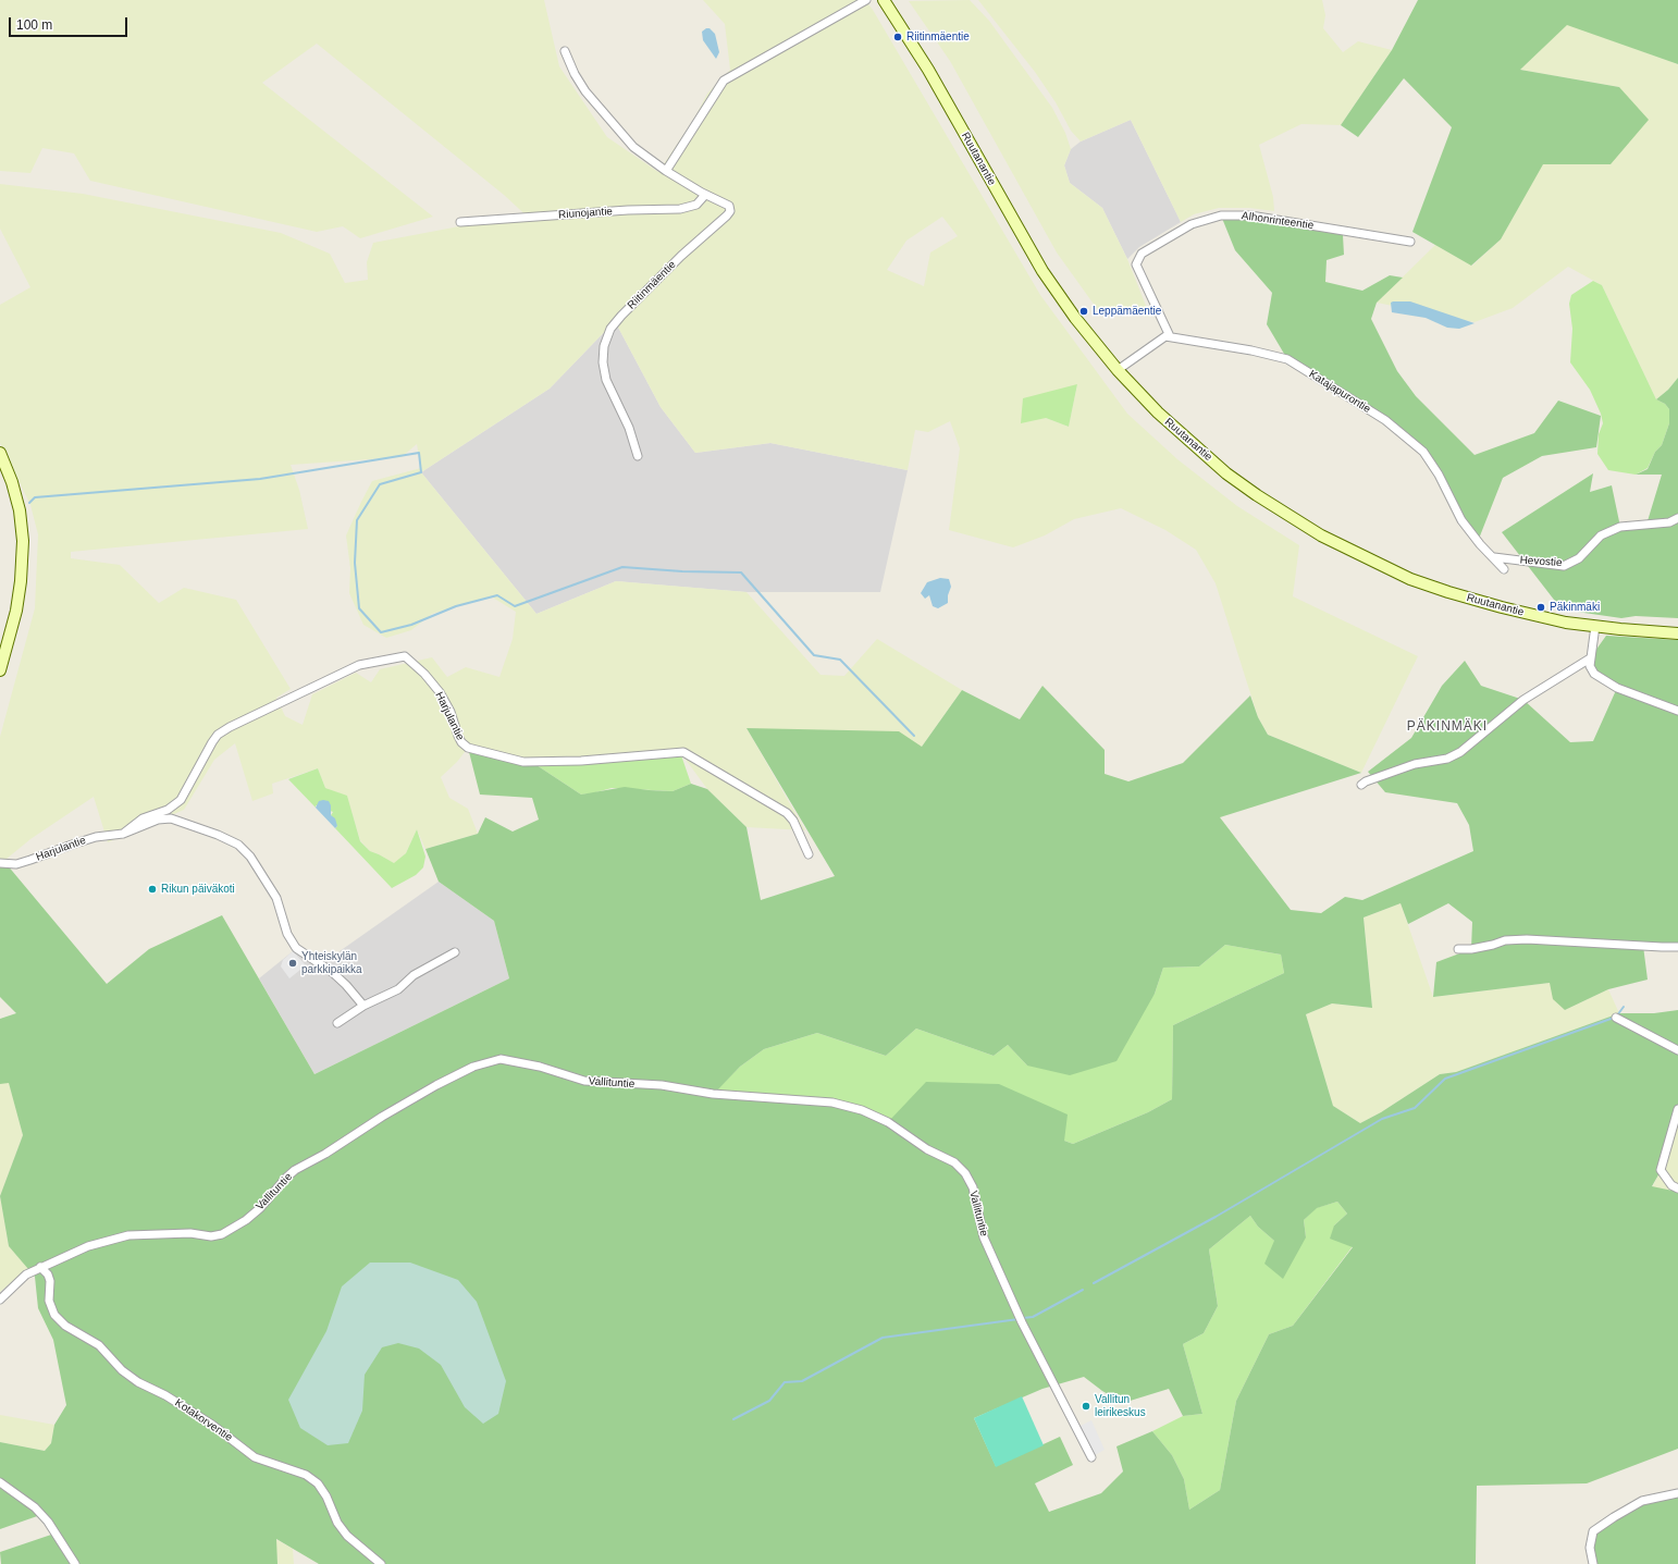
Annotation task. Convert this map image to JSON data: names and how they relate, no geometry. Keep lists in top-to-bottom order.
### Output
{
  "streets": {
    "street": [
      "Ruutanantie",
      "Riunojantie",
      "Alhonrinteentie",
      "Riitinmäentie",
      "Katajapurontie",
      "Hevostie",
      "Harjulantie",
      "Vallituntie",
      "Kotakorventie"
    ]
  },
  "crossings": [
    ["Riunojantie", "Riitinmäentie"],
    ["Alhonrinteentie", "Katajapurontie"],
    ["Katajapurontie", "Hevostie"],
    ["Vallituntie", "Kotakorventie"]
  ],
  "districts": ["PÄKINMÄKI"],
  "places": [
    "Riitinmäentie",
    "Leppämäentie",
    "Päkinmäki",
    "Rikun päiväkoti",
    "Yhteiskylän parkkipaikka",
    "Vallitun leirikeskus"
  ],
  "scale_bar": "100 m"
}
